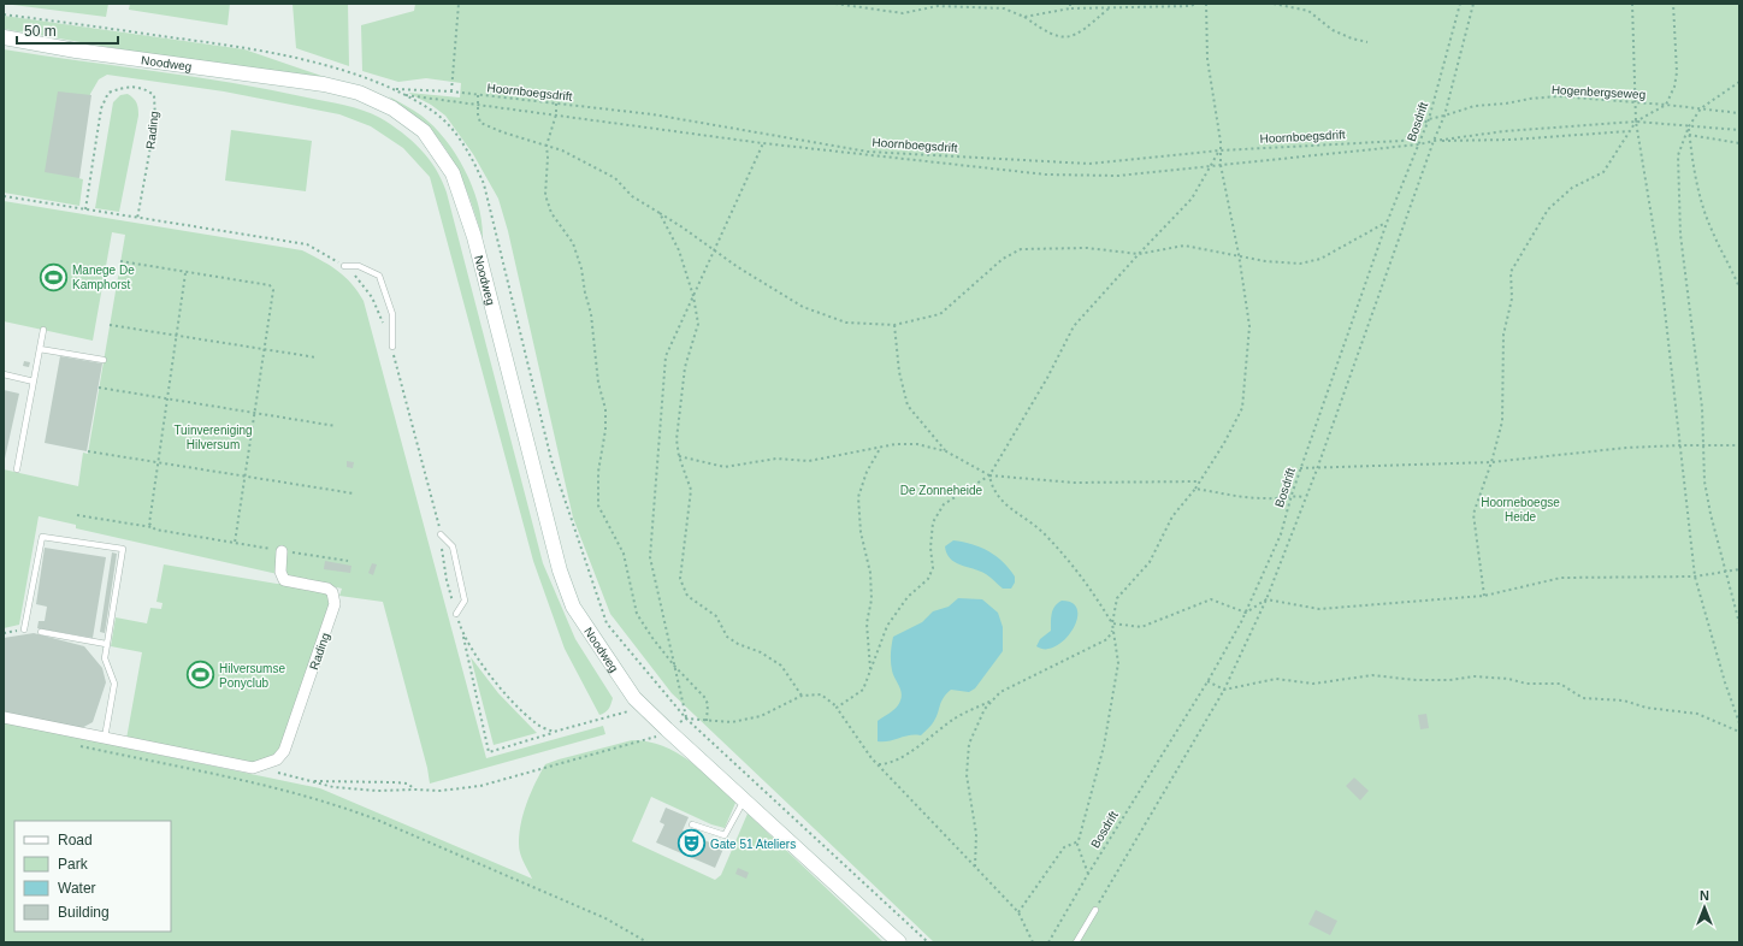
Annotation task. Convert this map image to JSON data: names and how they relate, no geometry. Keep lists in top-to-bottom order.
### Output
{
  "streets": {
    "main road": ["Noodweg"],
    "street": ["Rading"],
    "path": ["Hoornboegsdrift", "Hogenbergseweg", "Bosdrift"]
  },
  "crossings": [
    ["Hoornboegsdrift", "Hogenbergseweg"],
    ["Hoornboegsdrift", "Bosdrift"],
    ["Hogenbergseweg", "Bosdrift"]
  ],
  "parks": ["Tuinvereniging Hilversum", "De Zonneheide", "Hoorneboegse Heide"],
  "places": {
    "sports": ["Manege De Kamphorst", "Hilversumse Ponyclub"],
    "theatre": ["Gate 51 Ateliers"]
  },
  "legend": [
    "Road",
    "Park",
    "Water",
    "Building"
  ],
  "scale_bar": "50 m",
  "north": "top"
}
